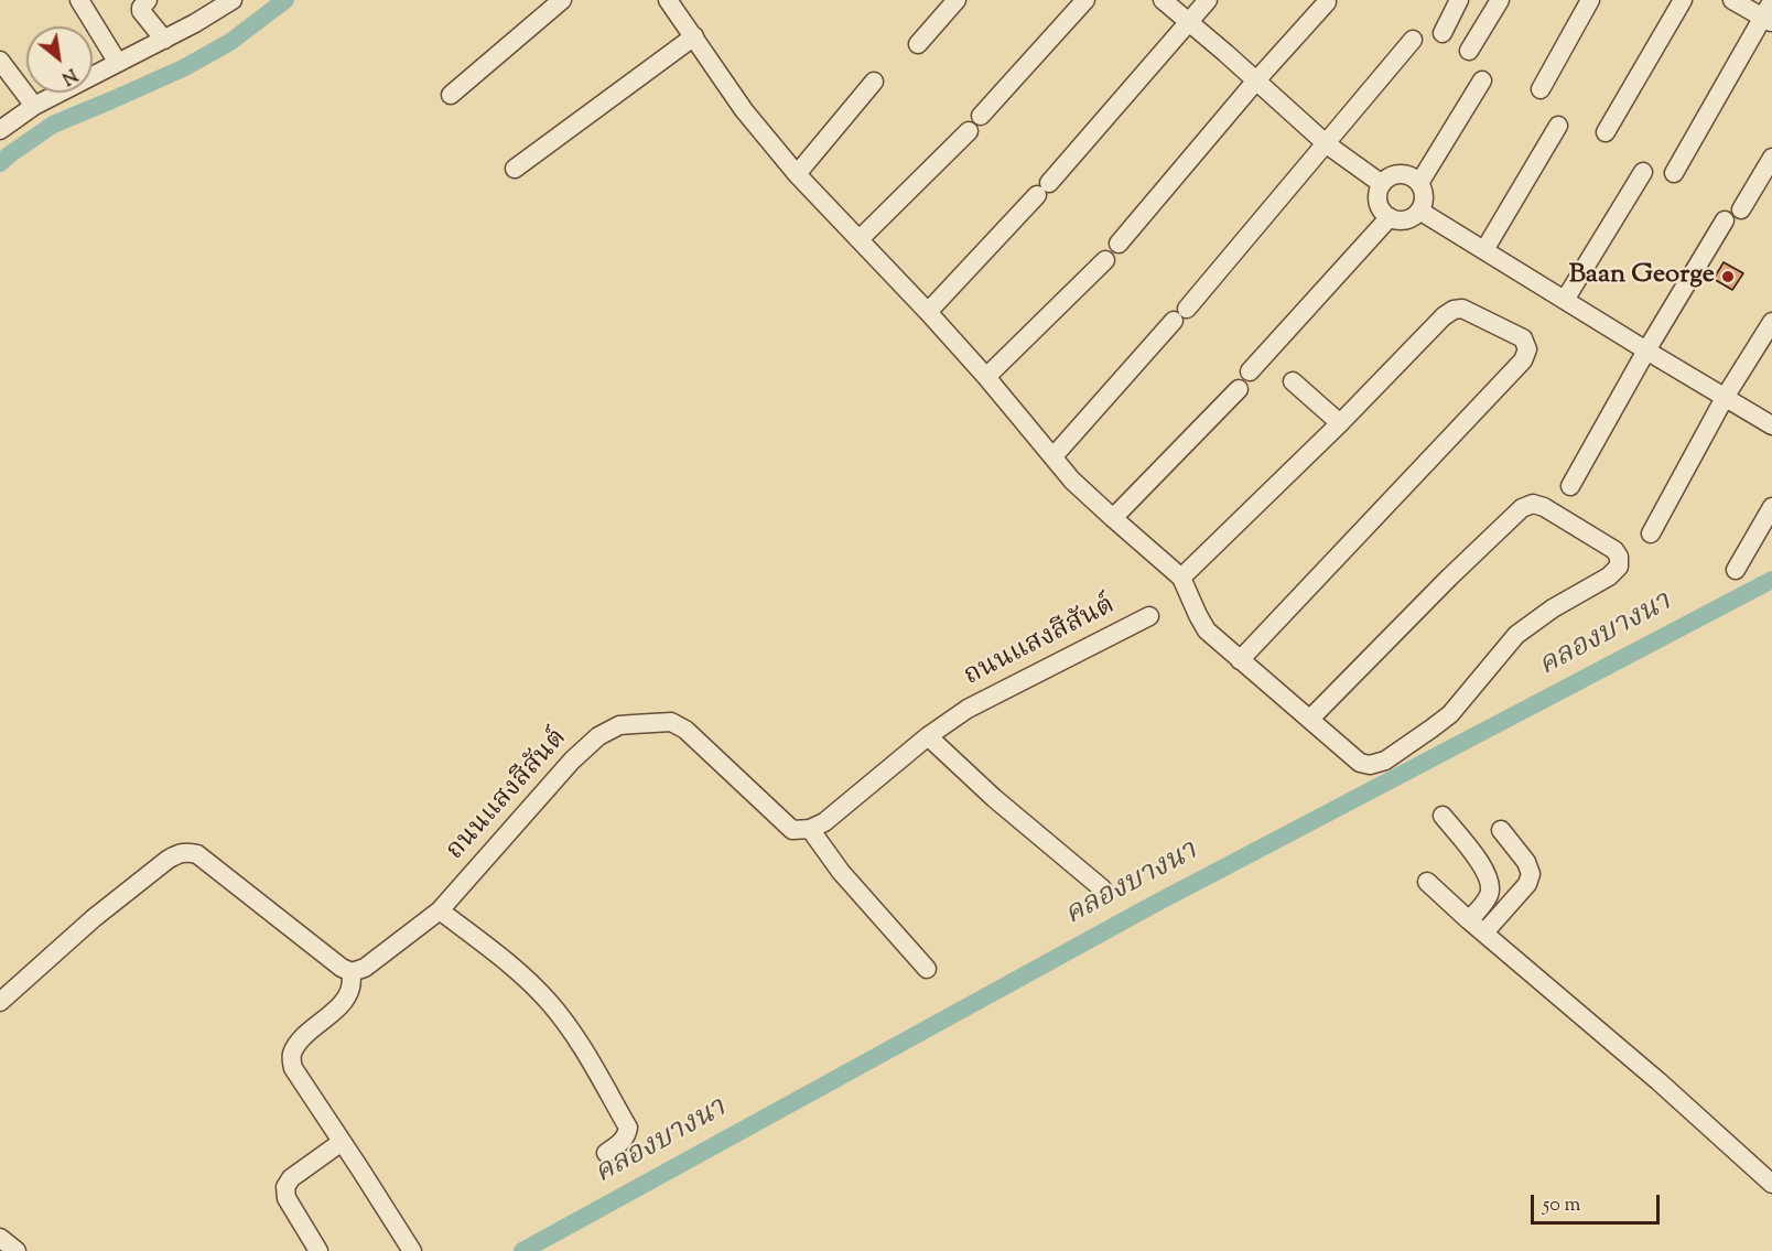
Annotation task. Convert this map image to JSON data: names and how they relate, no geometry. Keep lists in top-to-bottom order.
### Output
{
  "streets": {
    "street": ["ถนนแสงสีสันต์"]
  },
  "water": ["คลองบางนา"],
  "places": ["Baan George"],
  "scale_bar": "50 m",
  "north": "bottom right"
}
